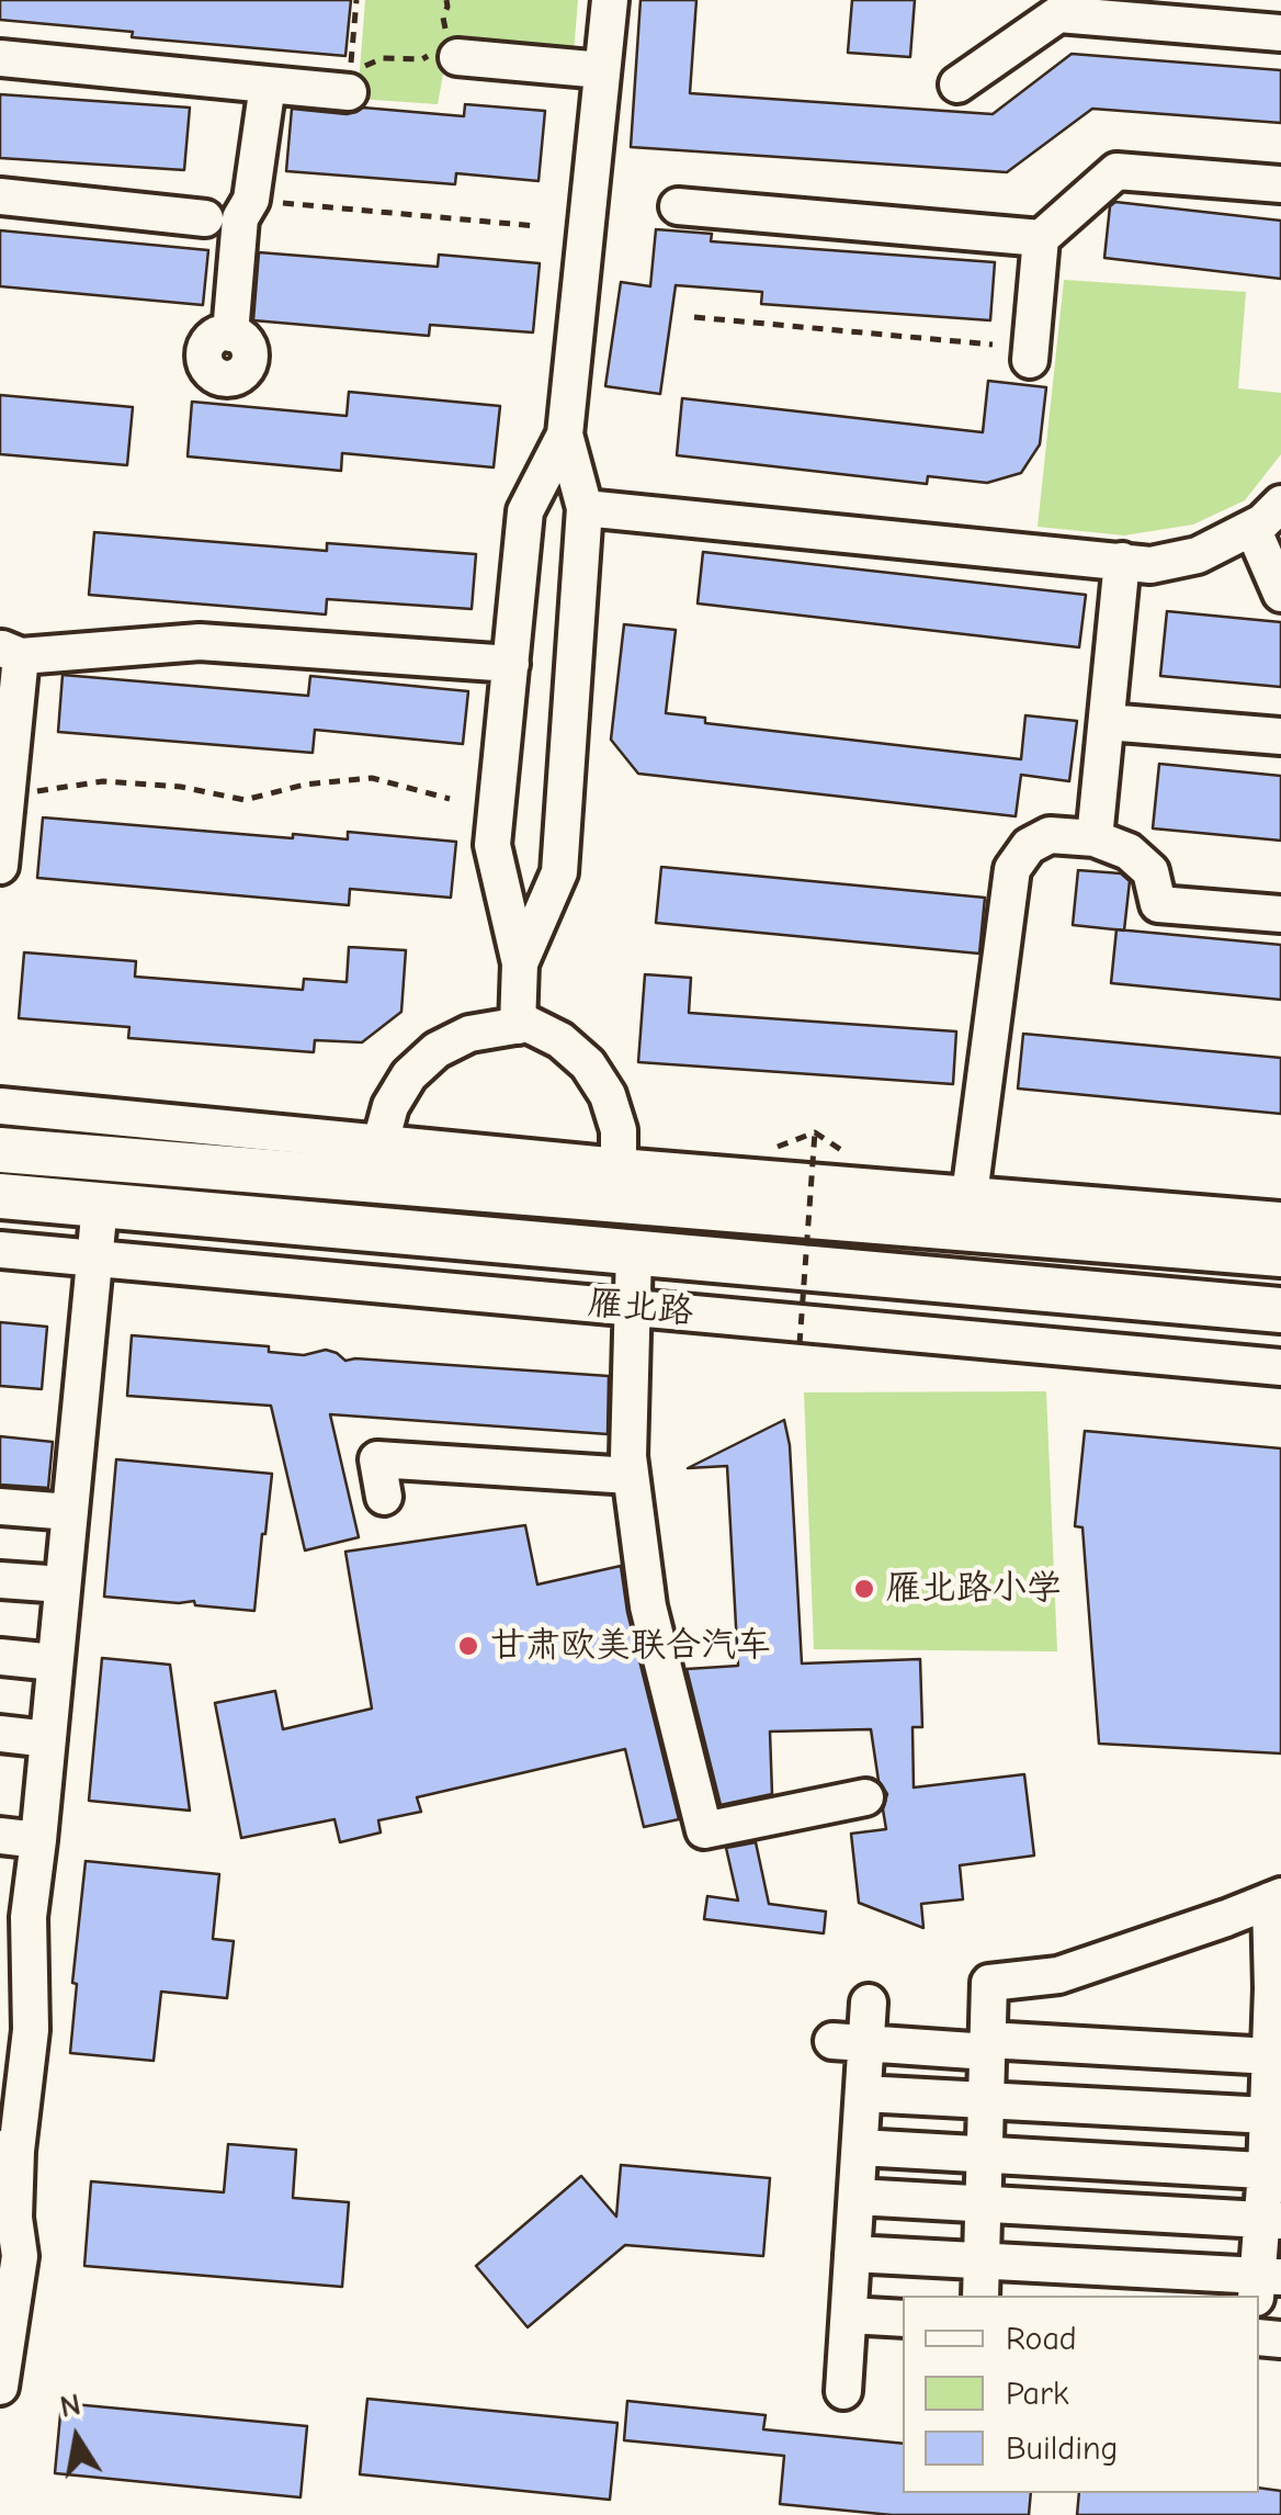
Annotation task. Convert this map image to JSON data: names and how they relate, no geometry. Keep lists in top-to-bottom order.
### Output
{
  "streets": {
    "main road": ["雁北路"]
  },
  "places": ["雁北路小学", "甘肃欧美联合汽车"],
  "legend": ["Road", "Park", "Building"],
  "north": "top"
}
